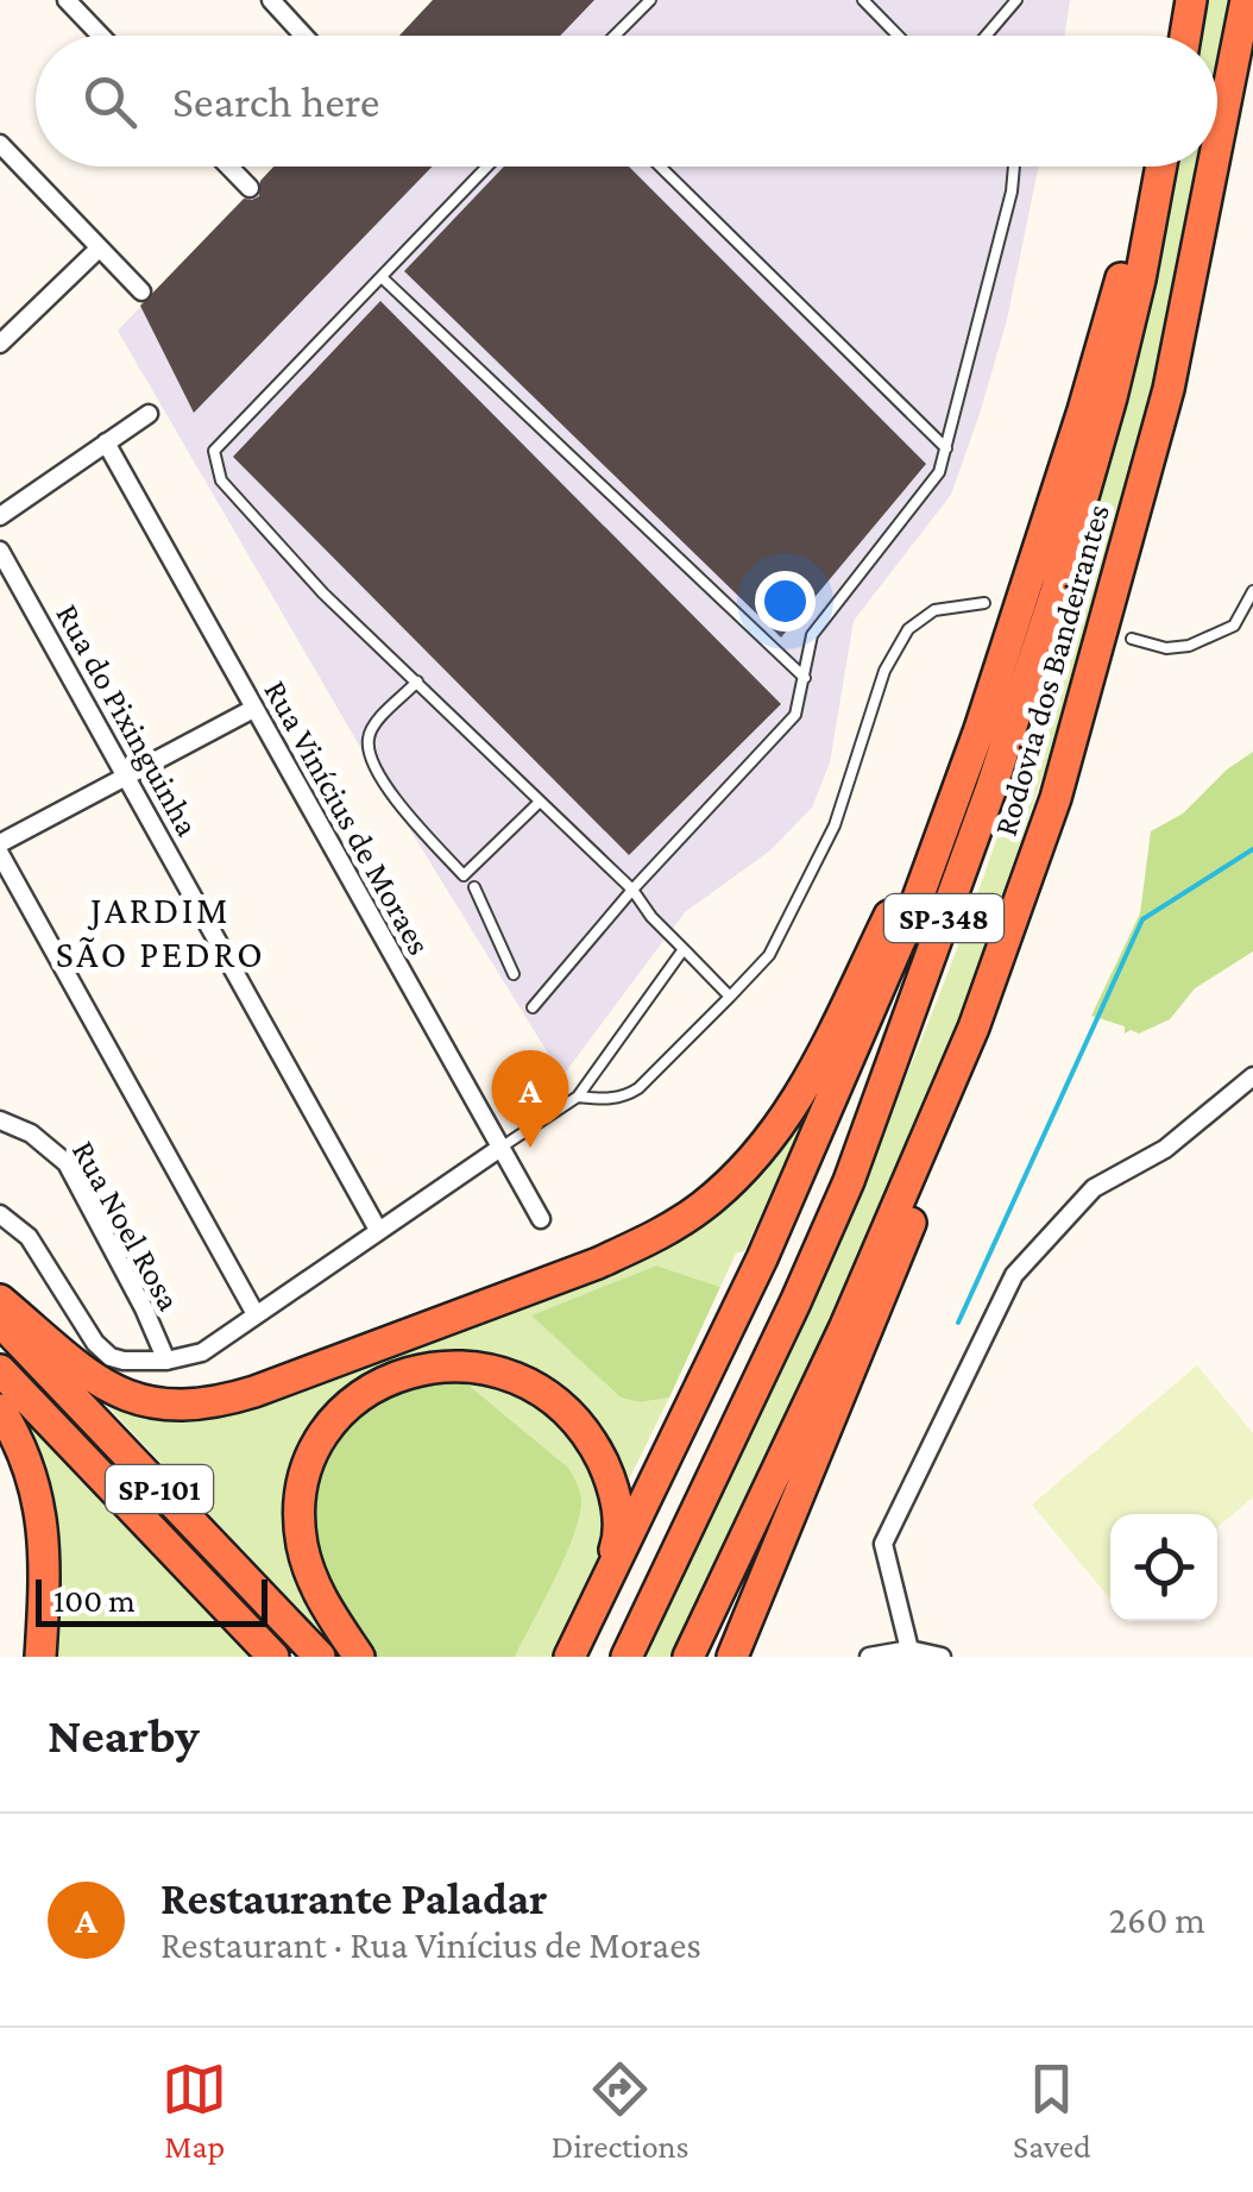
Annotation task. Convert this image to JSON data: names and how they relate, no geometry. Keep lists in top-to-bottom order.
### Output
{
  "streets": {
    "highway": ["Rodovia dos Bandeirantes", "SP-348", "SP-101"],
    "street": ["Rua do Pixinguinha", "Rua Vinícius de Moraes", "Rua Noel Rosa"]
  },
  "districts": ["JARDIM SÃO PEDRO"],
  "scale_bar": "100 m",
  "page": {
    "search": "Search here",
    "pins": "A",
    "scale": "100 m",
    "heading": "Nearby",
    "list": [
      {
        "mark": "A",
        "name": "Restaurante Paladar",
        "note": "Restaurant · Rua Vinícius de Moraes",
        "value": "260 m"
      }
    ],
    "nav": ["Map", "Directions", "Saved"]
  }
}
